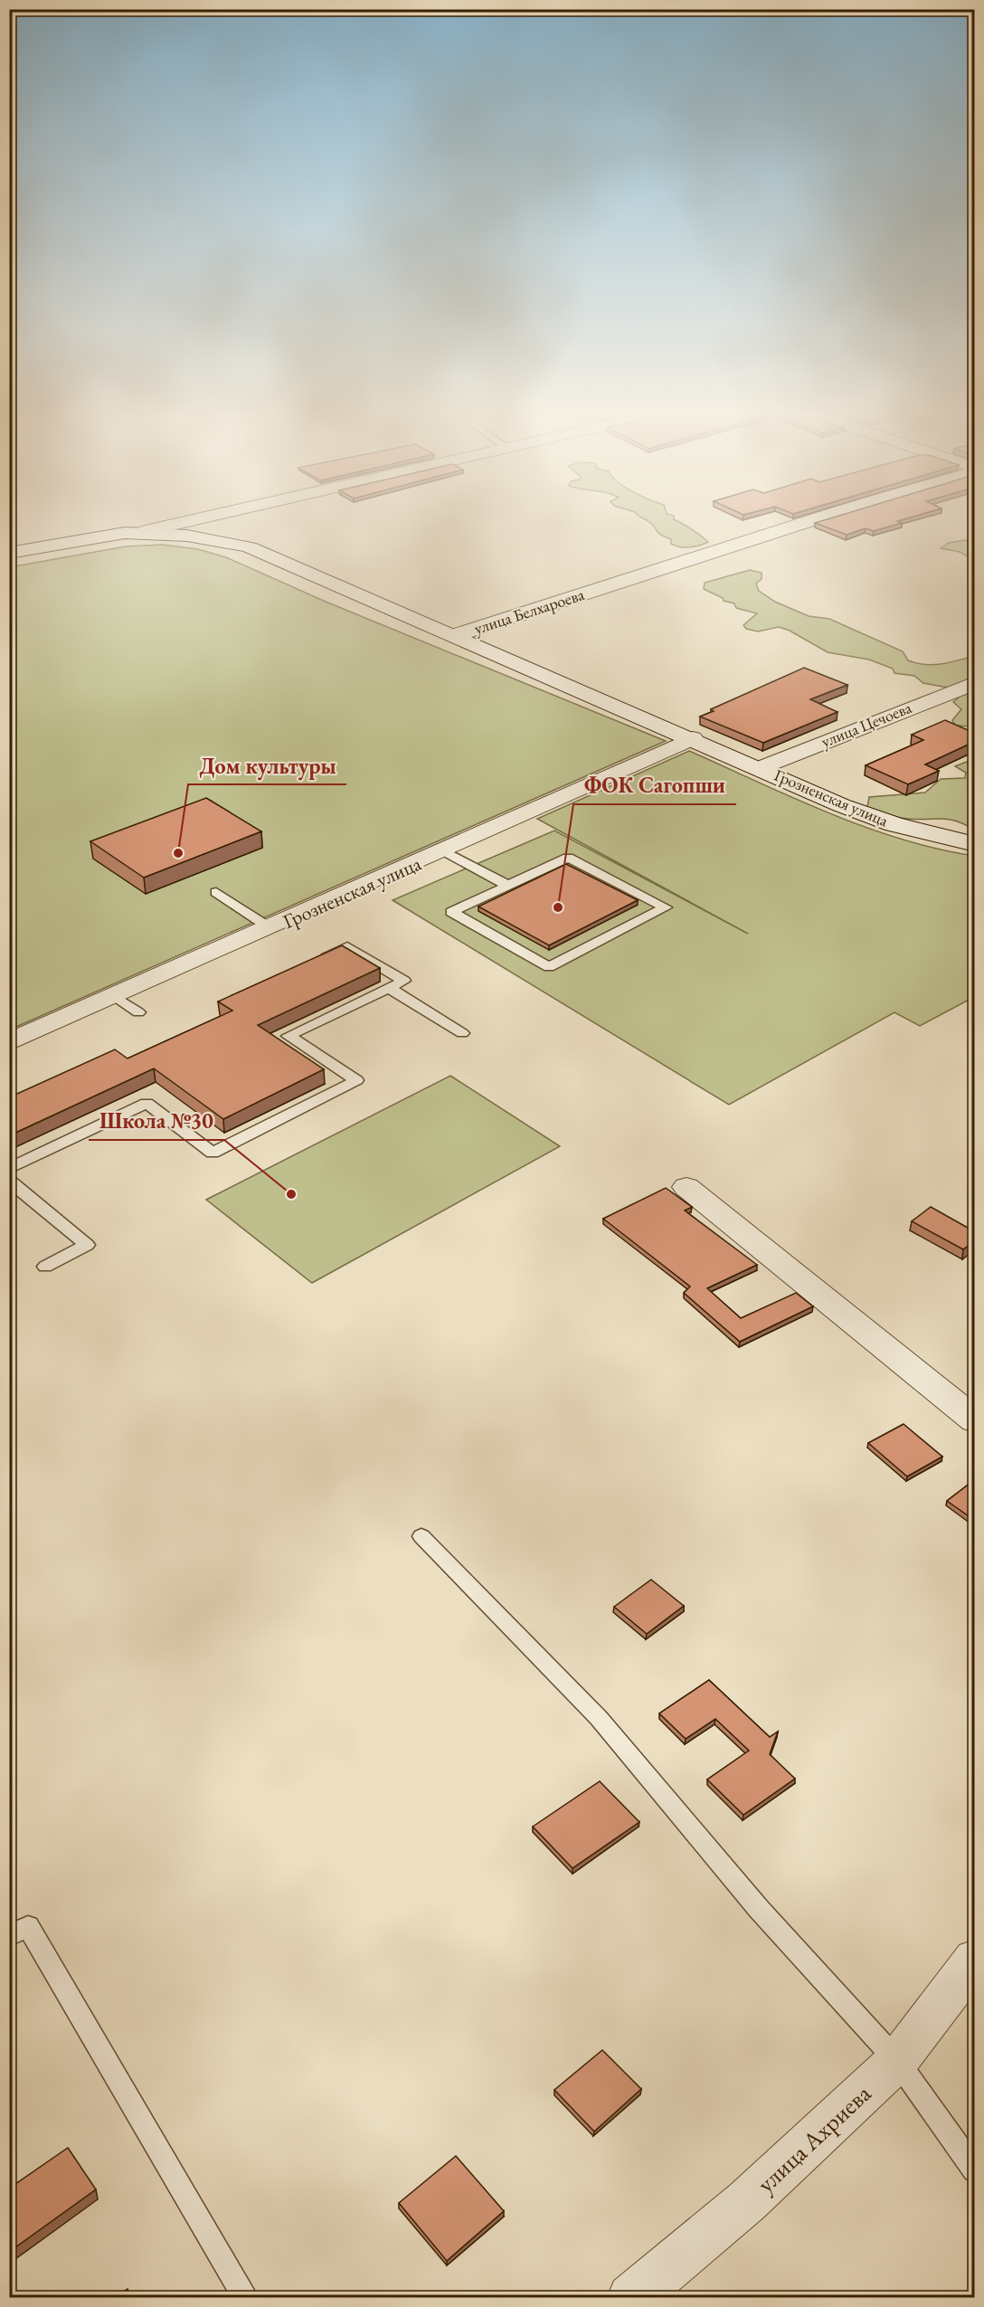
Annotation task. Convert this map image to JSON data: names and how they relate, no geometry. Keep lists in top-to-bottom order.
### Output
{
  "streets": {
    "street": [
      "улица Белхароева",
      "улица Цечоева",
      "Грозненская улица",
      "улица Ахриева"
    ]
  },
  "crossings": [
    ["улица Белхароева", "Грозненская улица"],
    ["улица Цечоева", "Грозненская улица"]
  ],
  "places": ["Дом культуры", "ФОК Сагопши", "Школа №30"]
}
